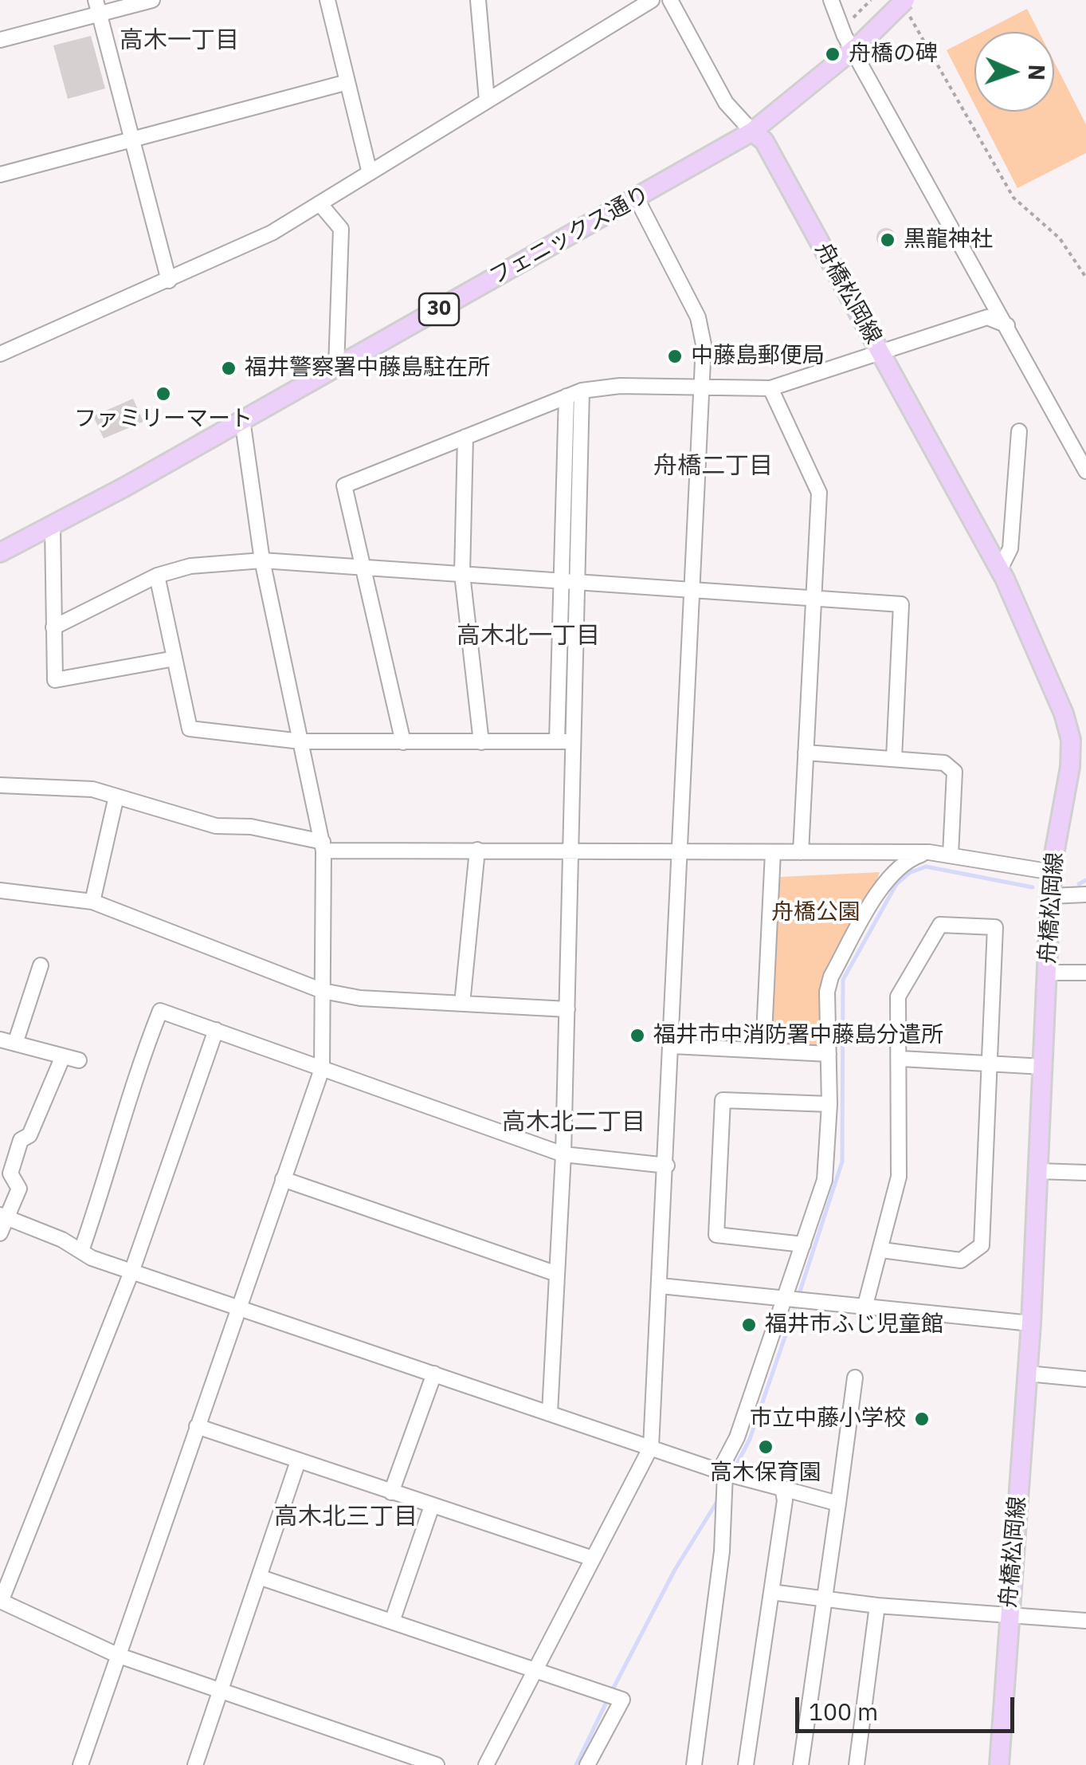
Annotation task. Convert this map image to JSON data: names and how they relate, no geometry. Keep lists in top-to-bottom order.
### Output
{
  "streets": {
    "main road": ["フェニックス通り", "舟橋松岡線", "30"]
  },
  "crossings": [
    ["フェニックス通り", "舟橋松岡線"]
  ],
  "districts": [
    "高木一丁目",
    "舟橋二丁目",
    "高木北一丁目",
    "高木北二丁目",
    "高木北三丁目"
  ],
  "parks": ["舟橋公園"],
  "places": [
    "舟橋の碑",
    "黒龍神社",
    "中藤島郵便局",
    "福井警察署中藤島駐在所",
    "ファミリーマート",
    "福井市中消防署中藤島分遣所",
    "福井市ふじ児童館",
    "市立中藤小学校",
    "高木保育園"
  ],
  "scale_bar": "100 m",
  "north": "right"
}
